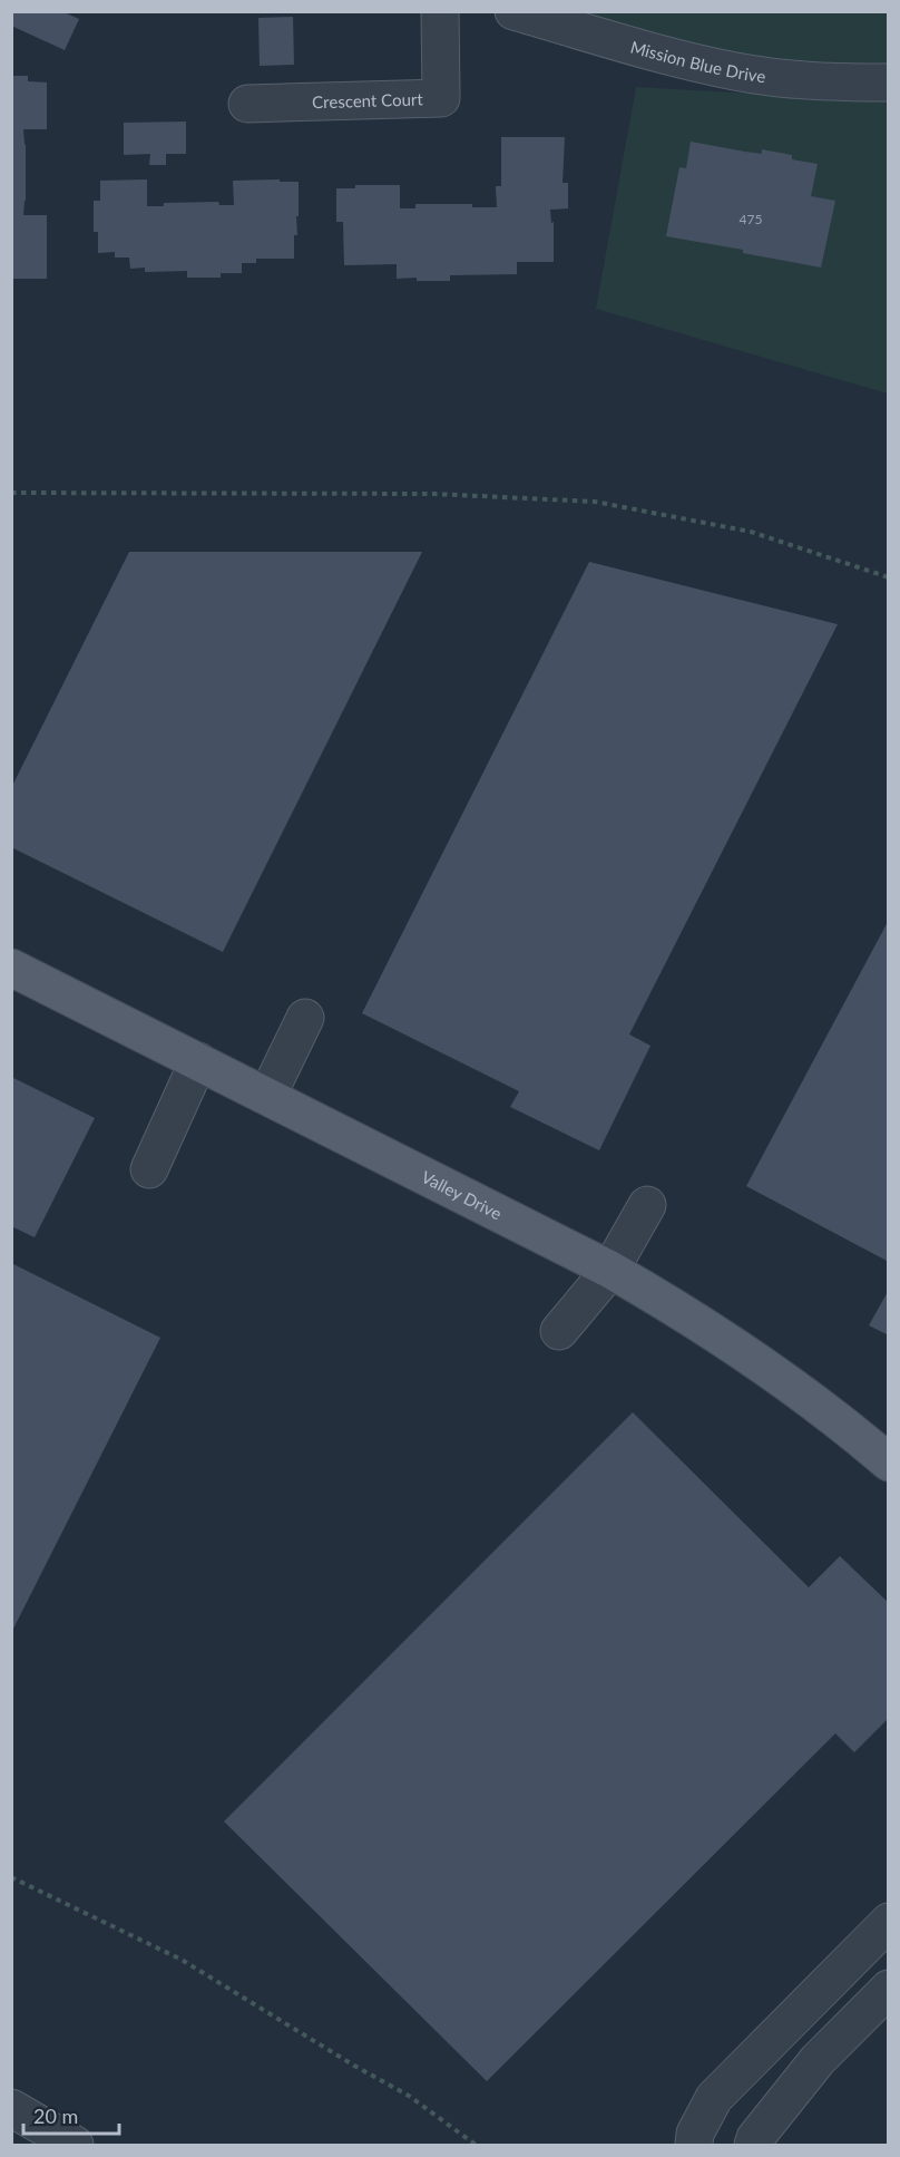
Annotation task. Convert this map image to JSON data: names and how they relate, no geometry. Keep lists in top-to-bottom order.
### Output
{
  "streets": {
    "main road": ["Valley Drive"],
    "street": ["Mission Blue Drive", "Crescent Court"]
  },
  "house_numbers": ["475"],
  "scale_bar": "20 m"
}
